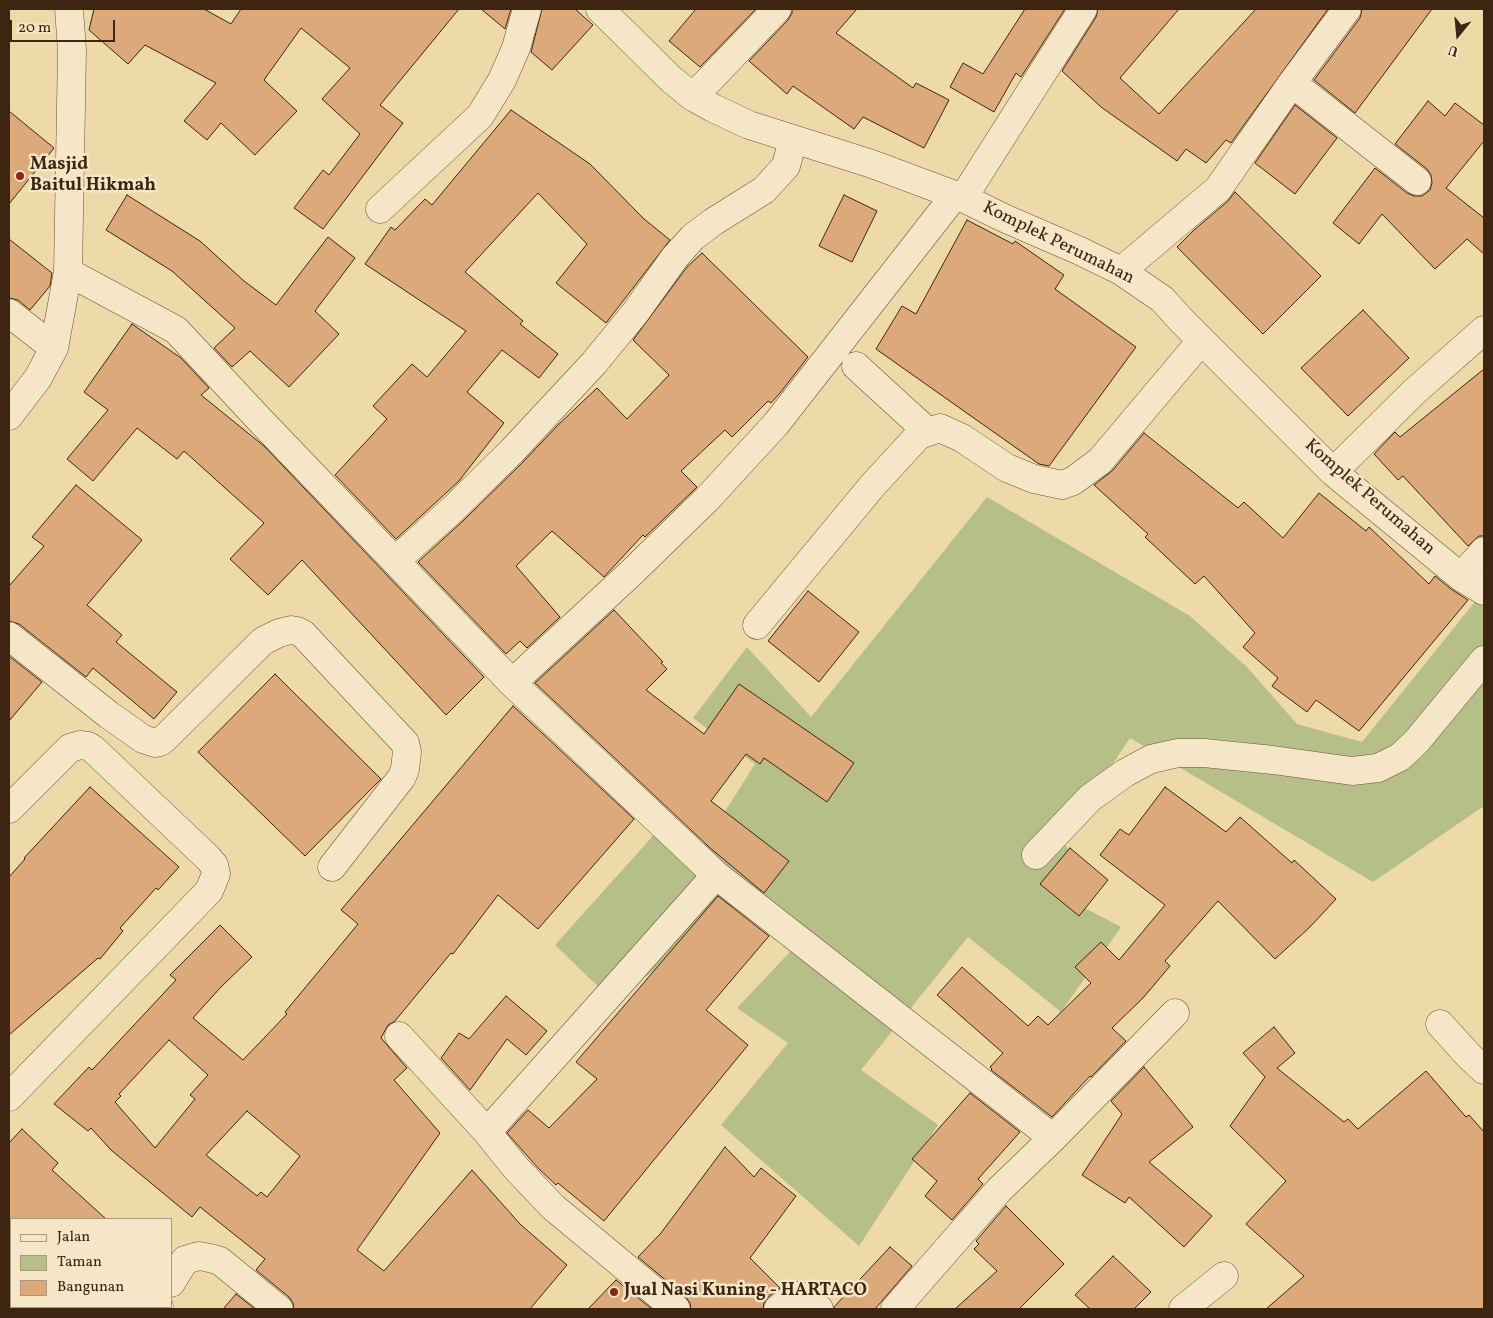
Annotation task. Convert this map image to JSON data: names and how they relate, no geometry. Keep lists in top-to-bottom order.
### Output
{
  "streets": {
    "street": ["Komplek Perumahan"]
  },
  "places": ["Masjid Baitul Hikmah", "Jual Nasi Kuning - HARTACO"],
  "legend": ["Jalan", "Taman", "Bangunan"],
  "scale_bar": "20 m",
  "north": "bottom"
}
